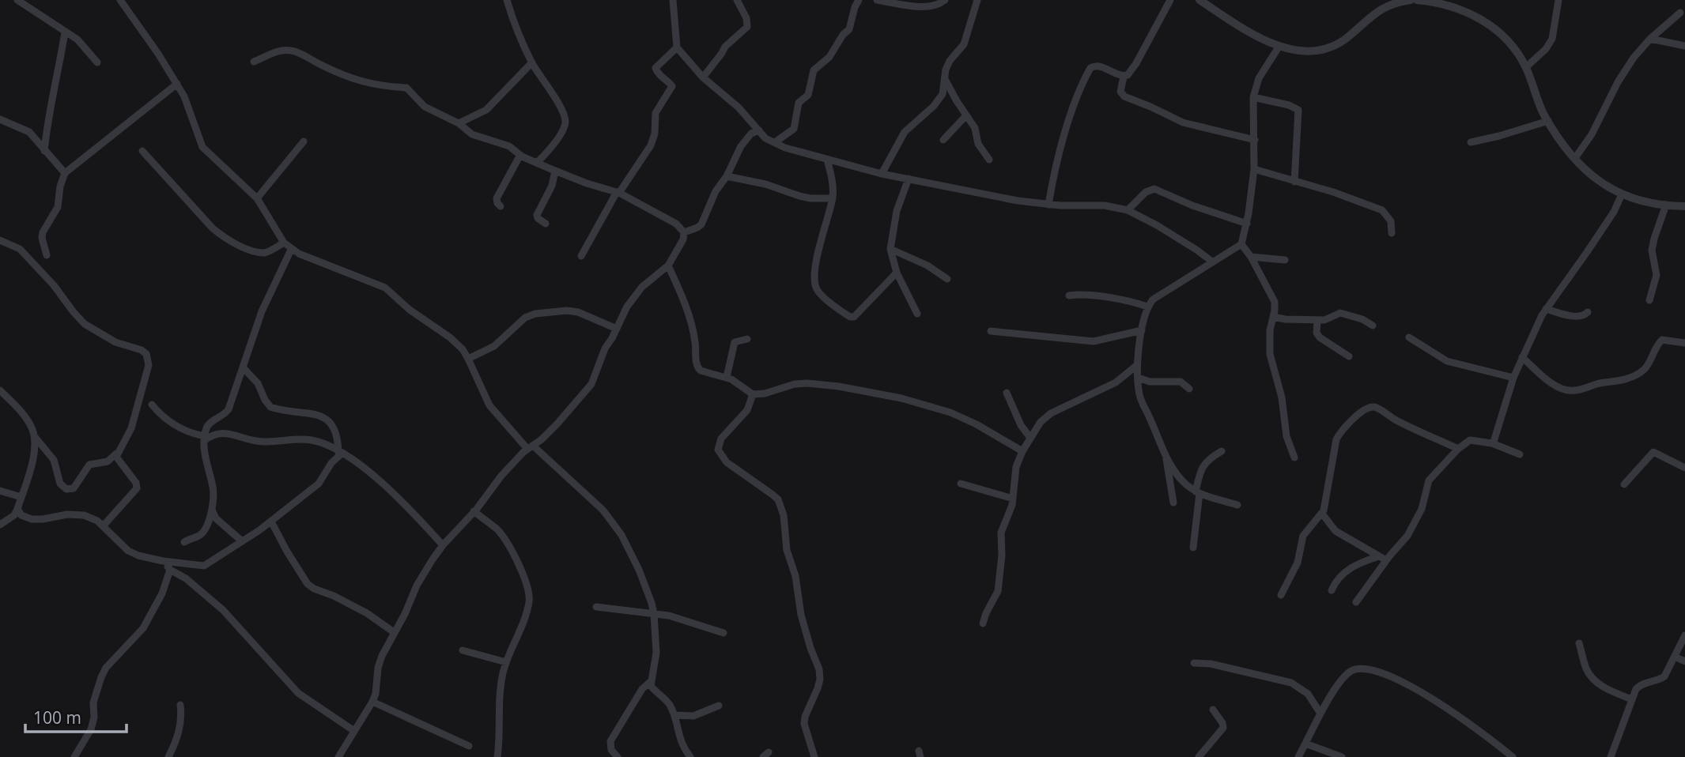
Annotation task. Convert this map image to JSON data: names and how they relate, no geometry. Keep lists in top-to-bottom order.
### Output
{
  "scale_bar": "100 m"
}
